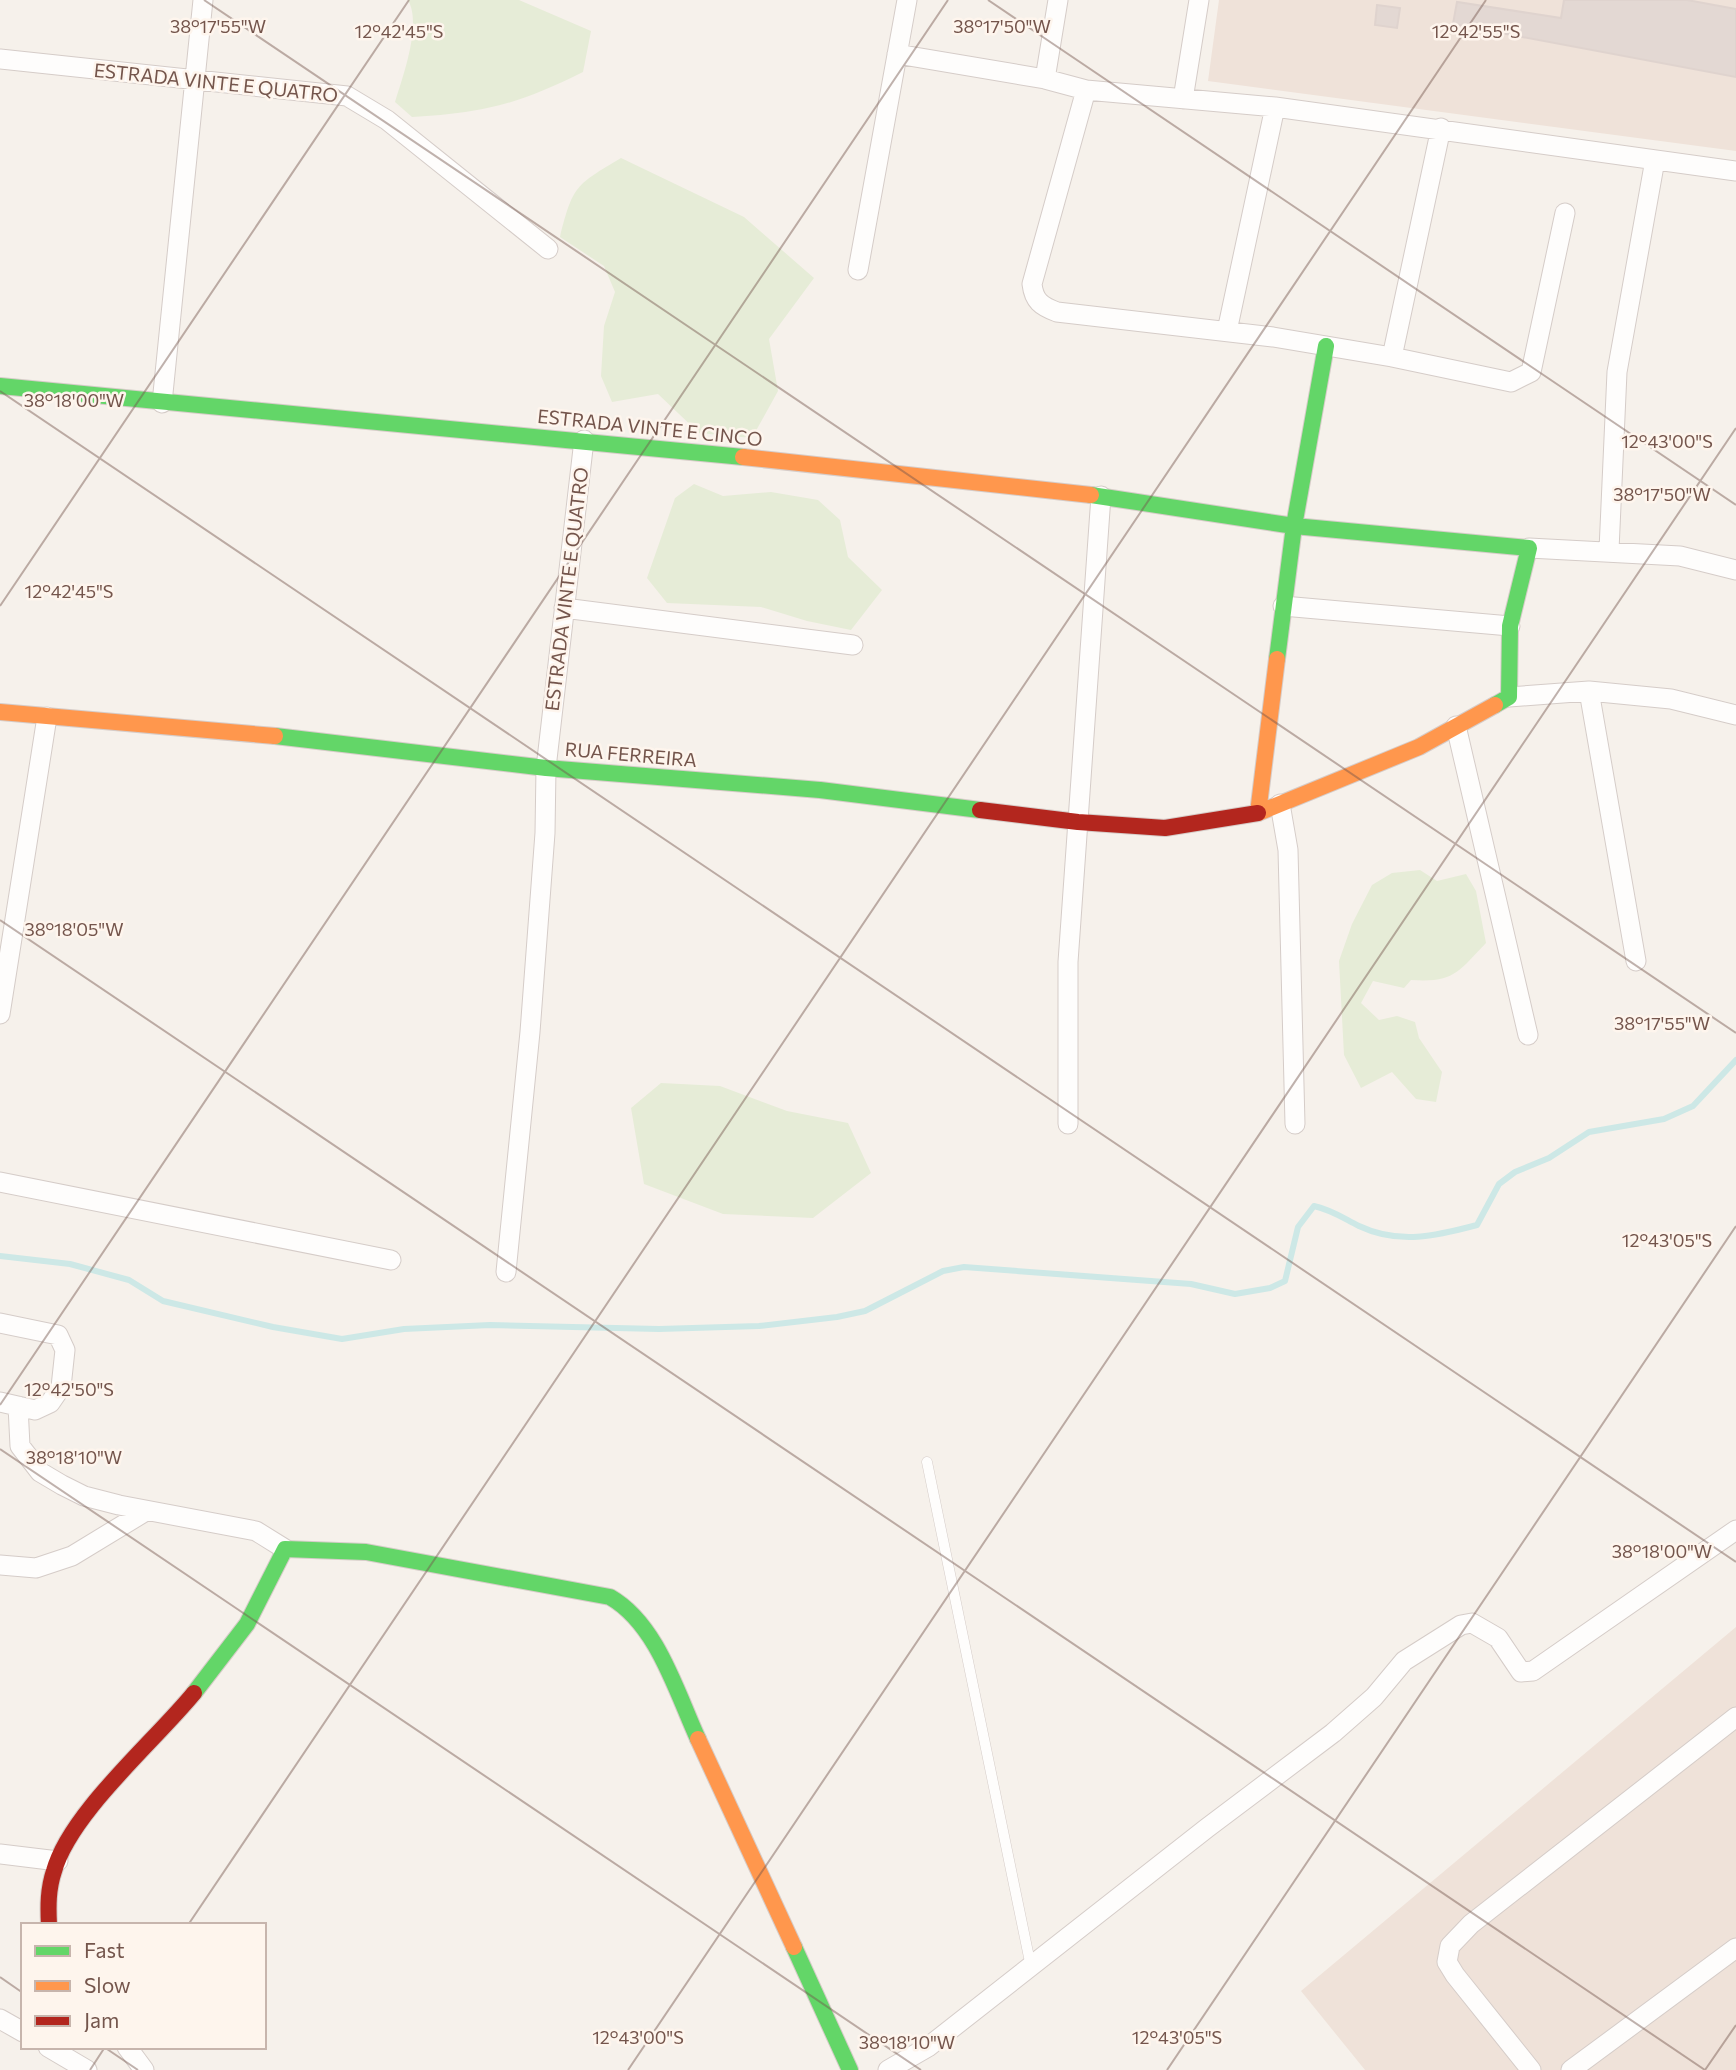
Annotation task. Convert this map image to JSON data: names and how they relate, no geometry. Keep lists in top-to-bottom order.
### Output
{
  "streets": {
    "street": ["ESTRADA VINTE E QUATRO", "ESTRADA VINTE E CINCO", "RUA FERREIRA"]
  },
  "crossings": [
    ["ESTRADA VINTE E QUATRO", "ESTRADA VINTE E CINCO"],
    ["ESTRADA VINTE E QUATRO", "RUA FERREIRA"]
  ],
  "legend": ["Fast", "Slow", "Jam"],
  "coordinates": [
    "38°17'55\"W",
    "38°17'50\"W",
    "12°42'45\"S",
    "12°42'55\"S",
    "38°18'00\"W",
    "12°43'00\"S",
    "38°18'05\"W",
    "12°43'05\"S",
    "12°42'50\"S",
    "38°18'10\"W"
  ]
}
